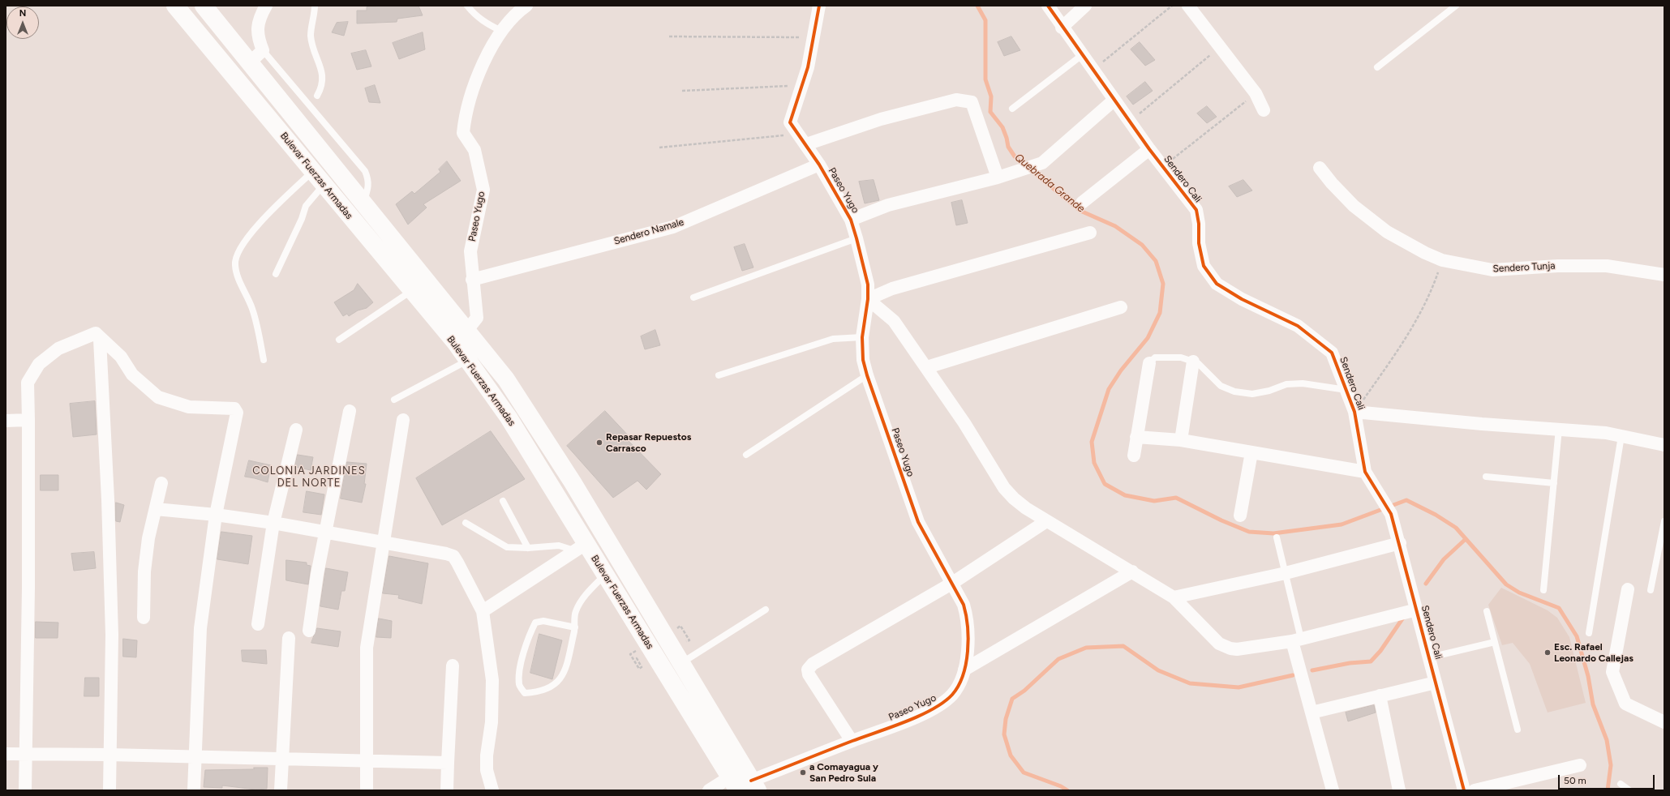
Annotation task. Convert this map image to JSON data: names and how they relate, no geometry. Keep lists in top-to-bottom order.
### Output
{
  "streets": {
    "highway": ["Bulevar Fuerzas Armadas"],
    "street": [
      "Sendero Cali",
      "Paseo Yugo",
      "Sendero Namale",
      "Sendero Tunja"
    ]
  },
  "crossings": [
    ["Bulevar Fuerzas Armadas", "Paseo Yugo"],
    ["Paseo Yugo", "Sendero Namale"]
  ],
  "districts": ["COLONIA JARDINES DEL NORTE"],
  "water": ["Quebrada Grande"],
  "places": ["Repasar Repuestos Carrasco", "Esc. Rafael Leonardo Callejas", "a Comayagua y San Pedro Sula"],
  "scale_bar": "50 m",
  "north": "top"
}
